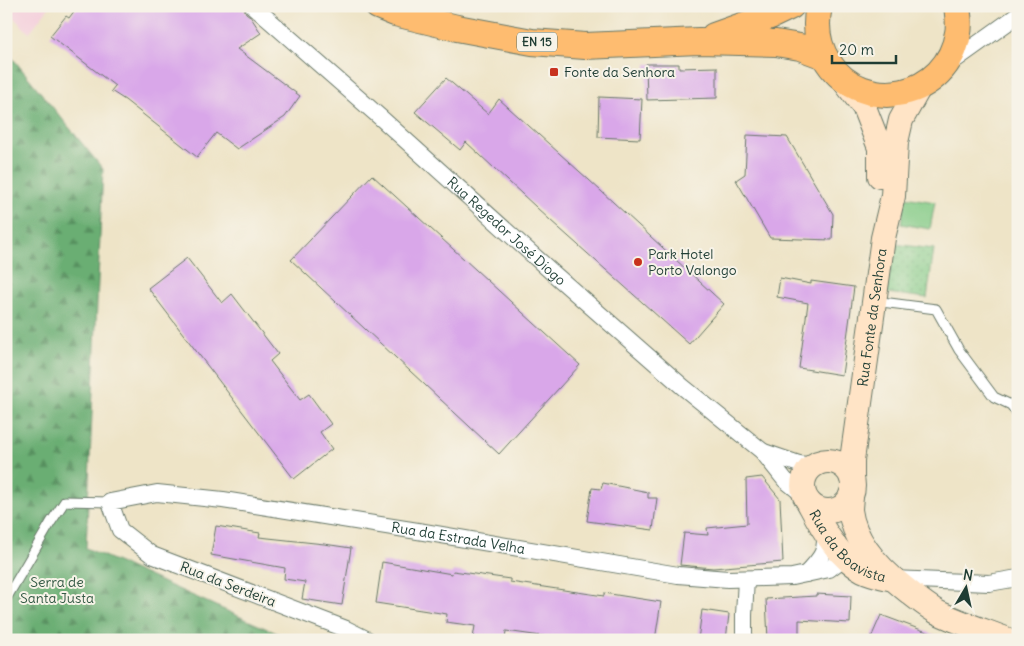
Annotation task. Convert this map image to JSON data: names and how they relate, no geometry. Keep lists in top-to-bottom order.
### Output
{
  "streets": {
    "main road": ["EN 15"],
    "street": [
      "Rua Regedor José Diogo",
      "Rua Fonte da Senhora",
      "Rua da Estrada Velha",
      "Rua da Boavista",
      "Rua da Serdeira"
    ]
  },
  "crossings": [
    ["Rua Regedor José Diogo", "Rua Fonte da Senhora"],
    ["Rua Regedor José Diogo", "Rua da Boavista"],
    ["Rua Fonte da Senhora", "Rua da Boavista"],
    ["Rua da Estrada Velha", "Rua da Boavista"],
    ["Rua da Estrada Velha", "Rua da Serdeira"]
  ],
  "parks": ["Serra de Santa Justa"],
  "places": {
    "transit": ["Fonte da Senhora"],
    "other": ["Park Hotel Porto Valongo"]
  },
  "scale_bar": "20 m",
  "north": "top"
}
